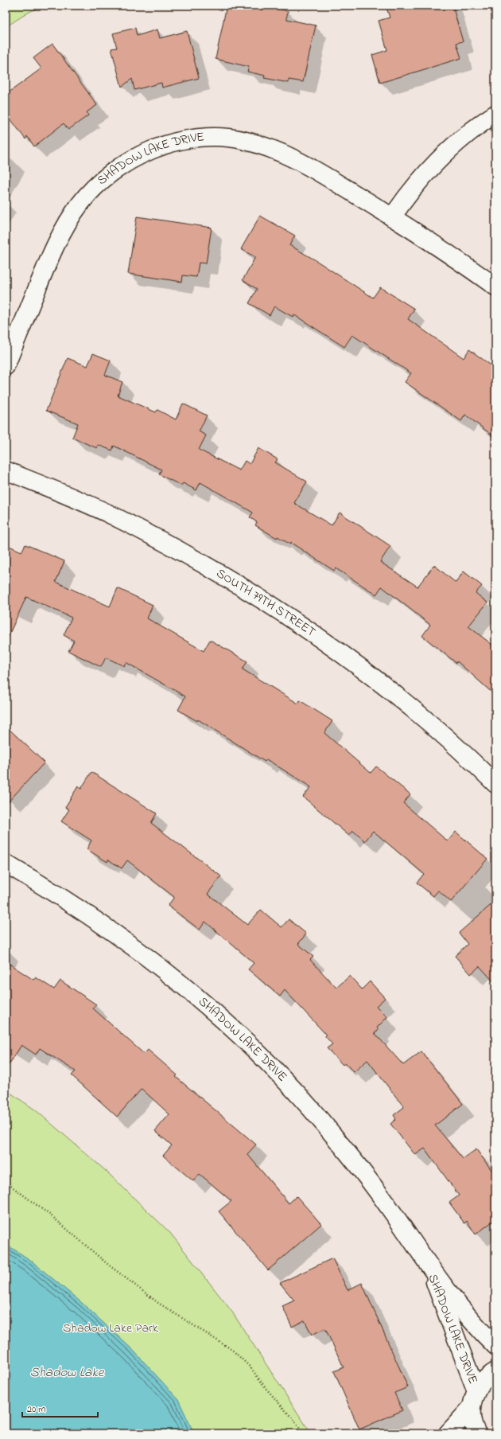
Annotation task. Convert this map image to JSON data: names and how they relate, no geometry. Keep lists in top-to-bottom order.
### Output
{
  "streets": {
    "street": ["SHADOW LAKE DRIVE", "SOUTH 79TH STREET"]
  },
  "water": ["Shadow Lake"],
  "parks": ["Shadow Lake Park"],
  "scale_bar": "20 m"
}
